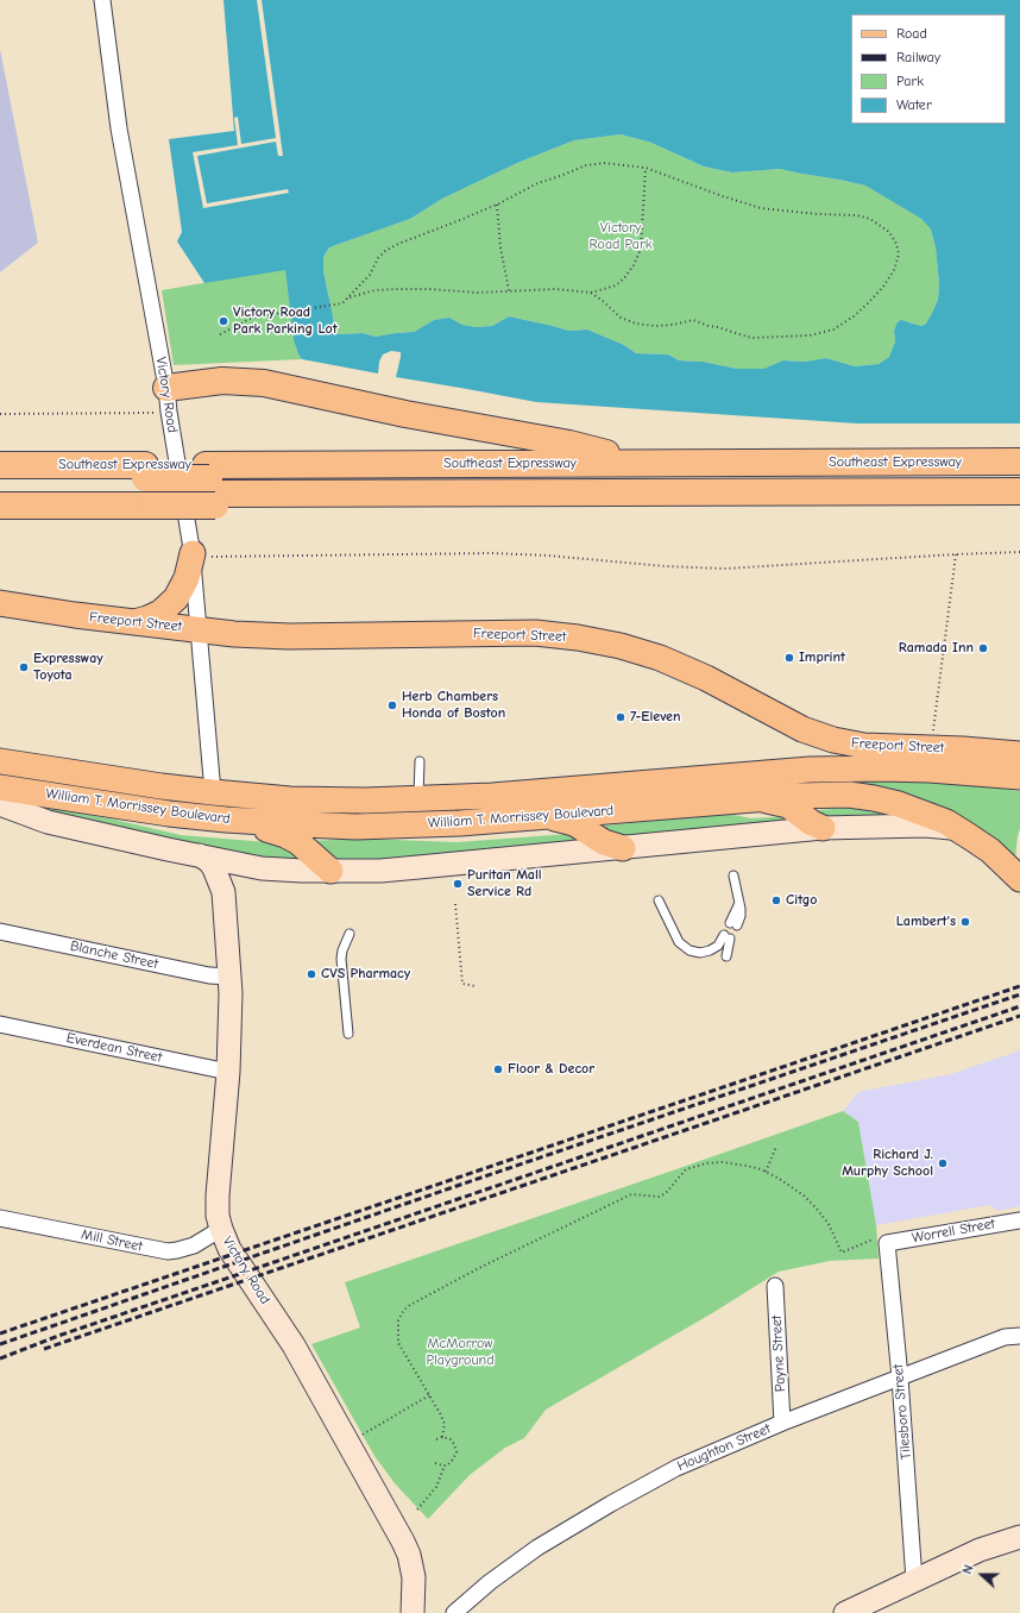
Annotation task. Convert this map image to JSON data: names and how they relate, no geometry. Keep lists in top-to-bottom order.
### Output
{
  "streets": {
    "highway": ["Southeast Expressway"],
    "main road": ["Victory Road", "Freeport Street", "William T. Morrissey Boulevard"],
    "street": [
      "Blanche Street",
      "Everdean Street",
      "Worrell Street",
      "Mill Street",
      "Payne Street",
      "Tilesboro Street",
      "Houghton Street"
    ]
  },
  "crossings": [
    ["Victory Road", "Freeport Street"],
    ["Victory Road", "William T. Morrissey Boulevard"],
    ["Victory Road", "Blanche Street"],
    ["Victory Road", "Everdean Street"],
    ["Victory Road", "Mill Street"],
    ["Freeport Street", "William T. Morrissey Boulevard"],
    ["Worrell Street", "Tilesboro Street"],
    ["Payne Street", "Houghton Street"],
    ["Tilesboro Street", "Houghton Street"]
  ],
  "parks": ["Victory Road Park", "McMorrow Playground"],
  "places": [
    "Victory Road Park Parking Lot",
    "Ramada Inn",
    "Imprint",
    "Expressway Toyota",
    "Herb Chambers Honda of Boston",
    "7-Eleven",
    "Puritan Mall Service Rd",
    "Citgo",
    "Lambert's",
    "CVS Pharmacy",
    "Floor & Decor",
    "Richard J. Murphy School"
  ],
  "legend": [
    "Road",
    "Railway",
    "Park",
    "Water"
  ],
  "north": "left"
}
